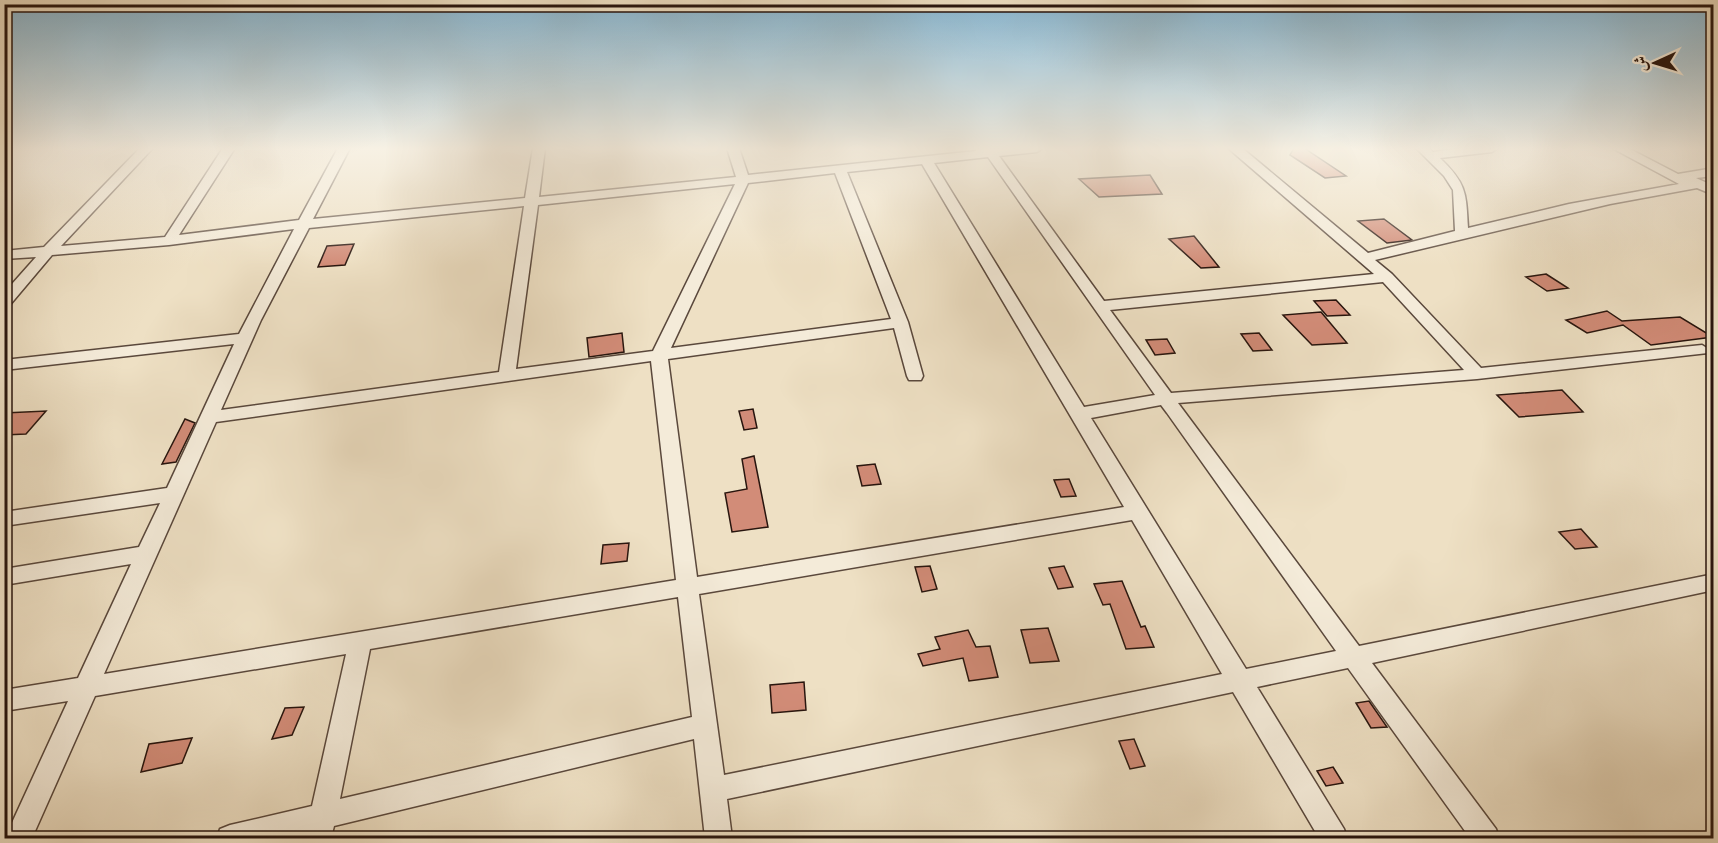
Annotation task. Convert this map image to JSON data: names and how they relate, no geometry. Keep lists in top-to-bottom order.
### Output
{
  "north": "left"
}
